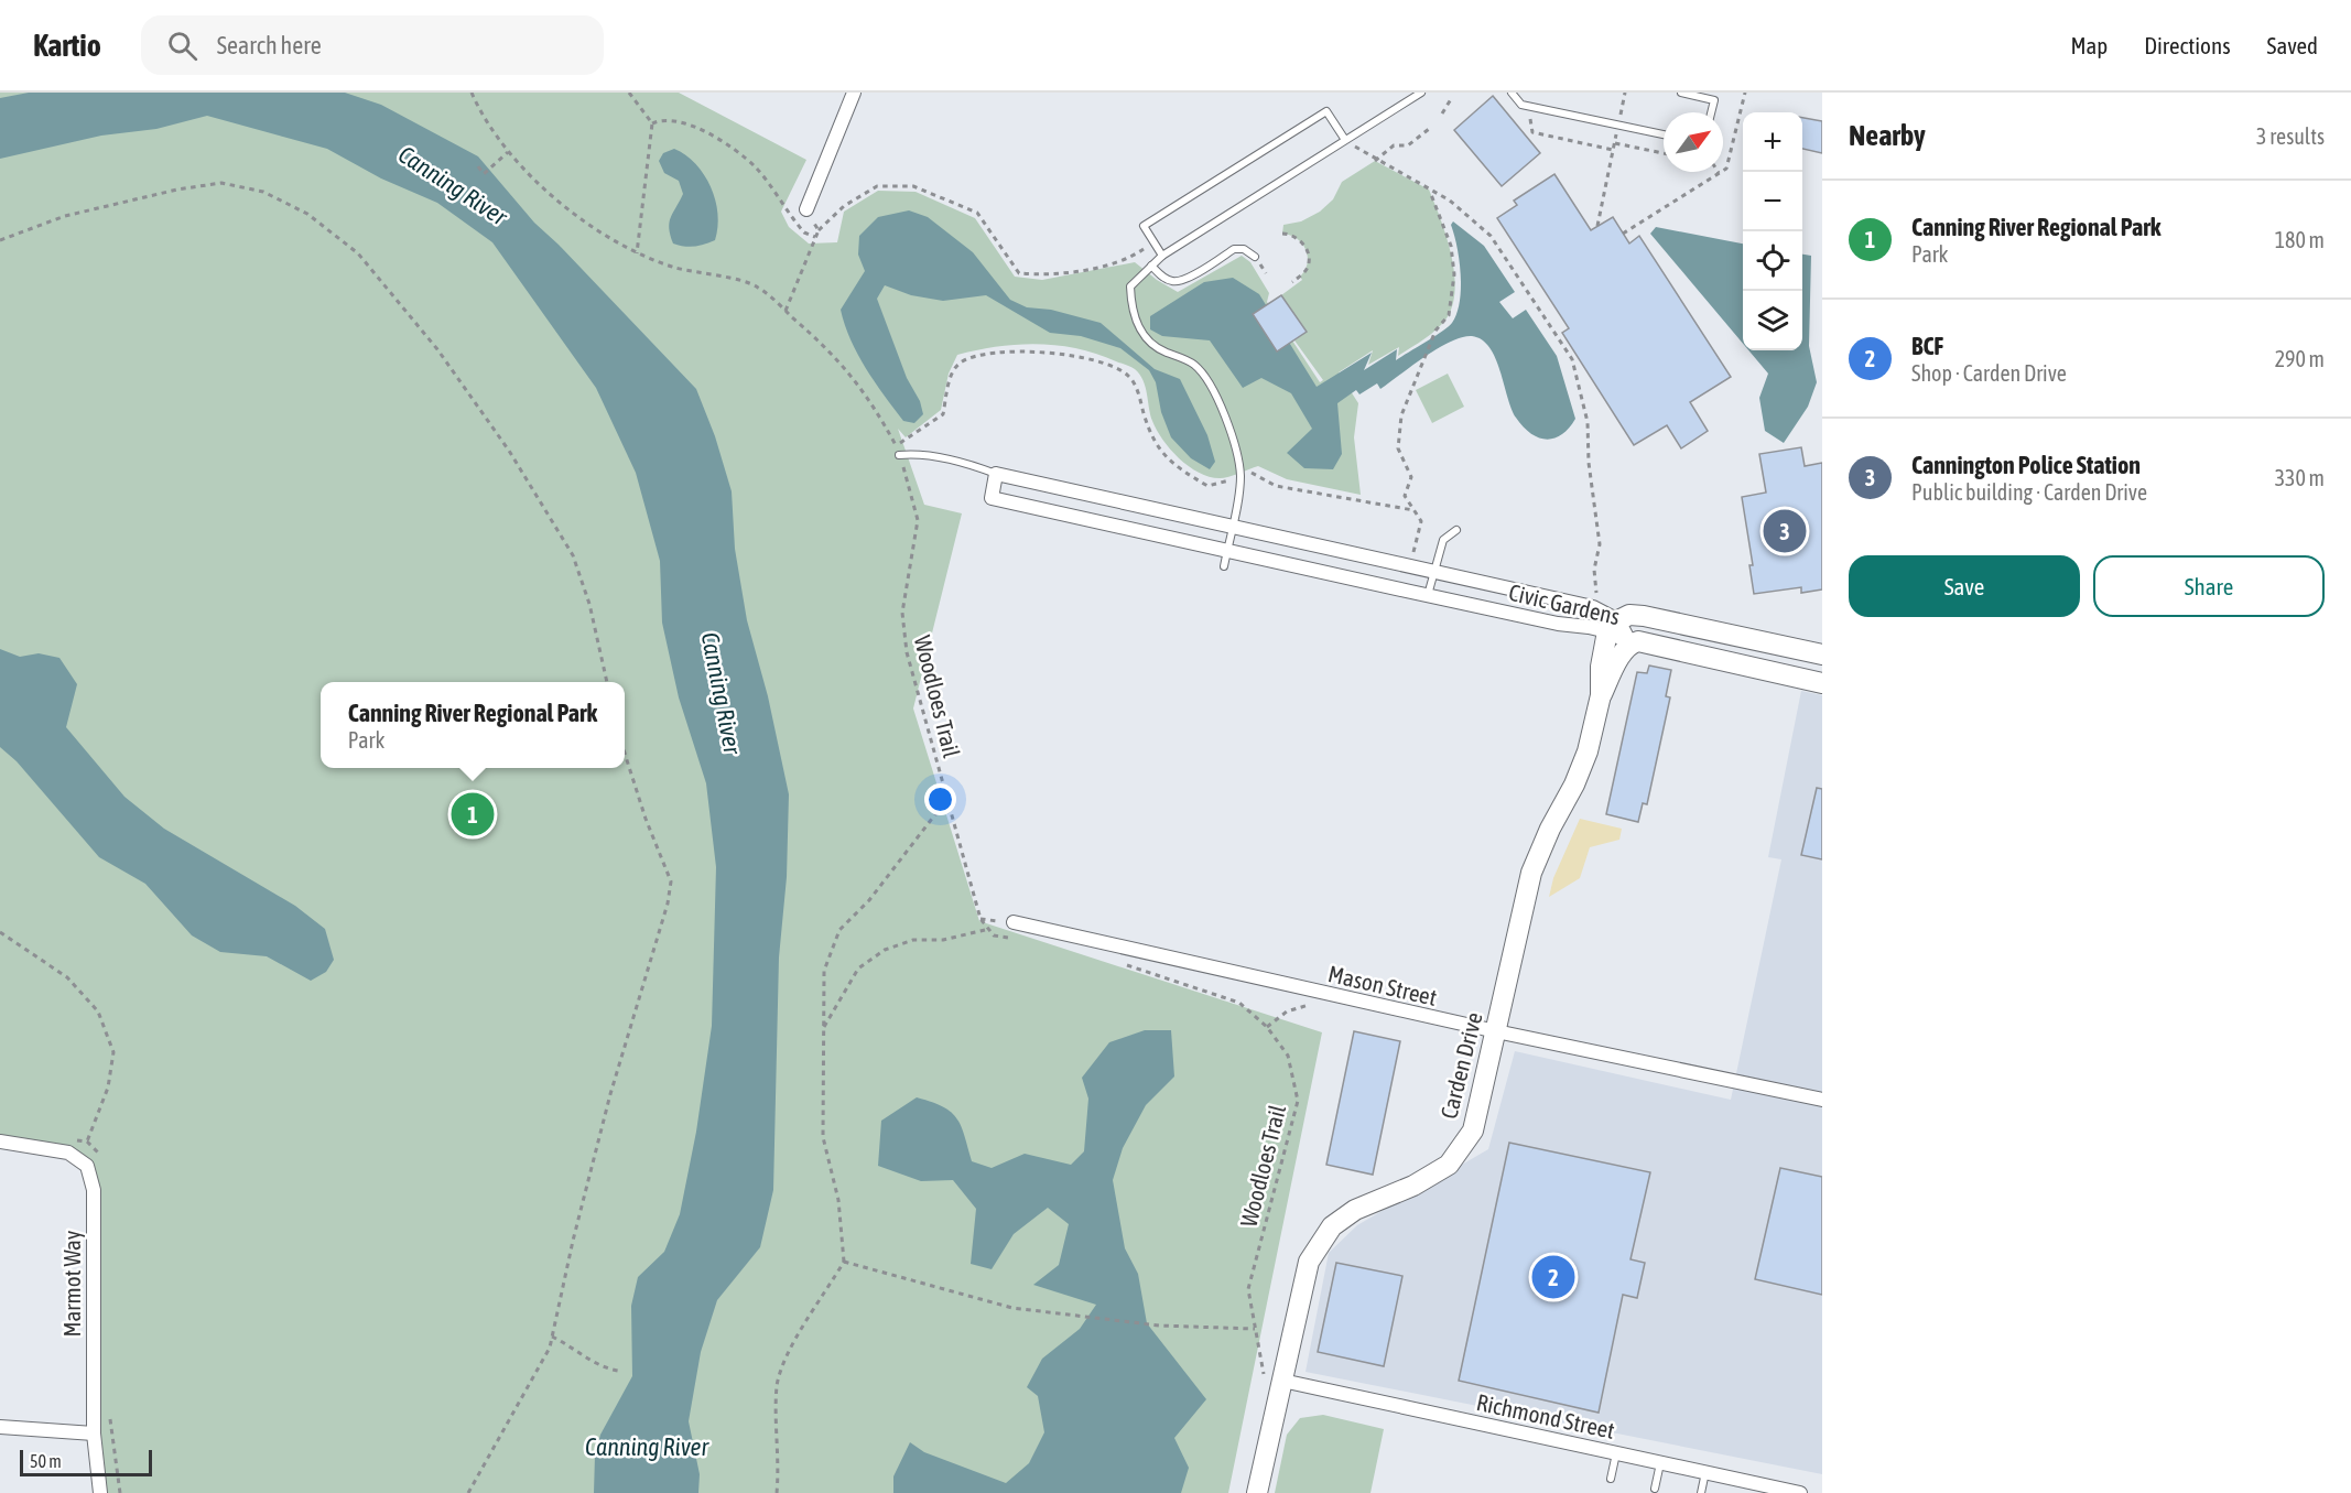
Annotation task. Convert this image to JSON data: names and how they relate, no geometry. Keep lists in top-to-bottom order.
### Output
{
  "streets": {
    "street": [
      "Civic Gardens",
      "Mason Street",
      "Carden Drive",
      "Marmot Way",
      "Richmond Street"
    ],
    "path": ["Woodloes Trail"]
  },
  "crossings": [
    ["Civic Gardens", "Carden Drive"],
    ["Woodloes Trail", "Carden Drive"],
    ["Woodloes Trail", "Richmond Street"],
    ["Mason Street", "Carden Drive"],
    ["Carden Drive", "Richmond Street"]
  ],
  "water": ["Canning River"],
  "scale_bar": "50 m",
  "north": "top right",
  "page": {
    "header": "Kartio",
    "search": "Search here",
    "nav": ["Map", "Directions", "Saved"],
    "heading": ["Nearby", "3 results"],
    "map_buttons": ["+", "−"],
    "list": [
      {
        "mark": "1",
        "name": "Canning River Regional Park",
        "note": "Park",
        "value": "180 m"
      },
      {
        "mark": "2",
        "name": "BCF",
        "note": "Shop · Carden Drive",
        "value": "290 m"
      },
      {
        "mark": "3",
        "name": "Cannington Police Station",
        "note": "Public building · Carden Drive",
        "value": "330 m"
      }
    ],
    "pins": ["3", "1", "2"],
    "buttons": ["Save", "Share"],
    "popup": ["Canning River Regional Park", "Park"],
    "scale": "50 m"
  }
}
